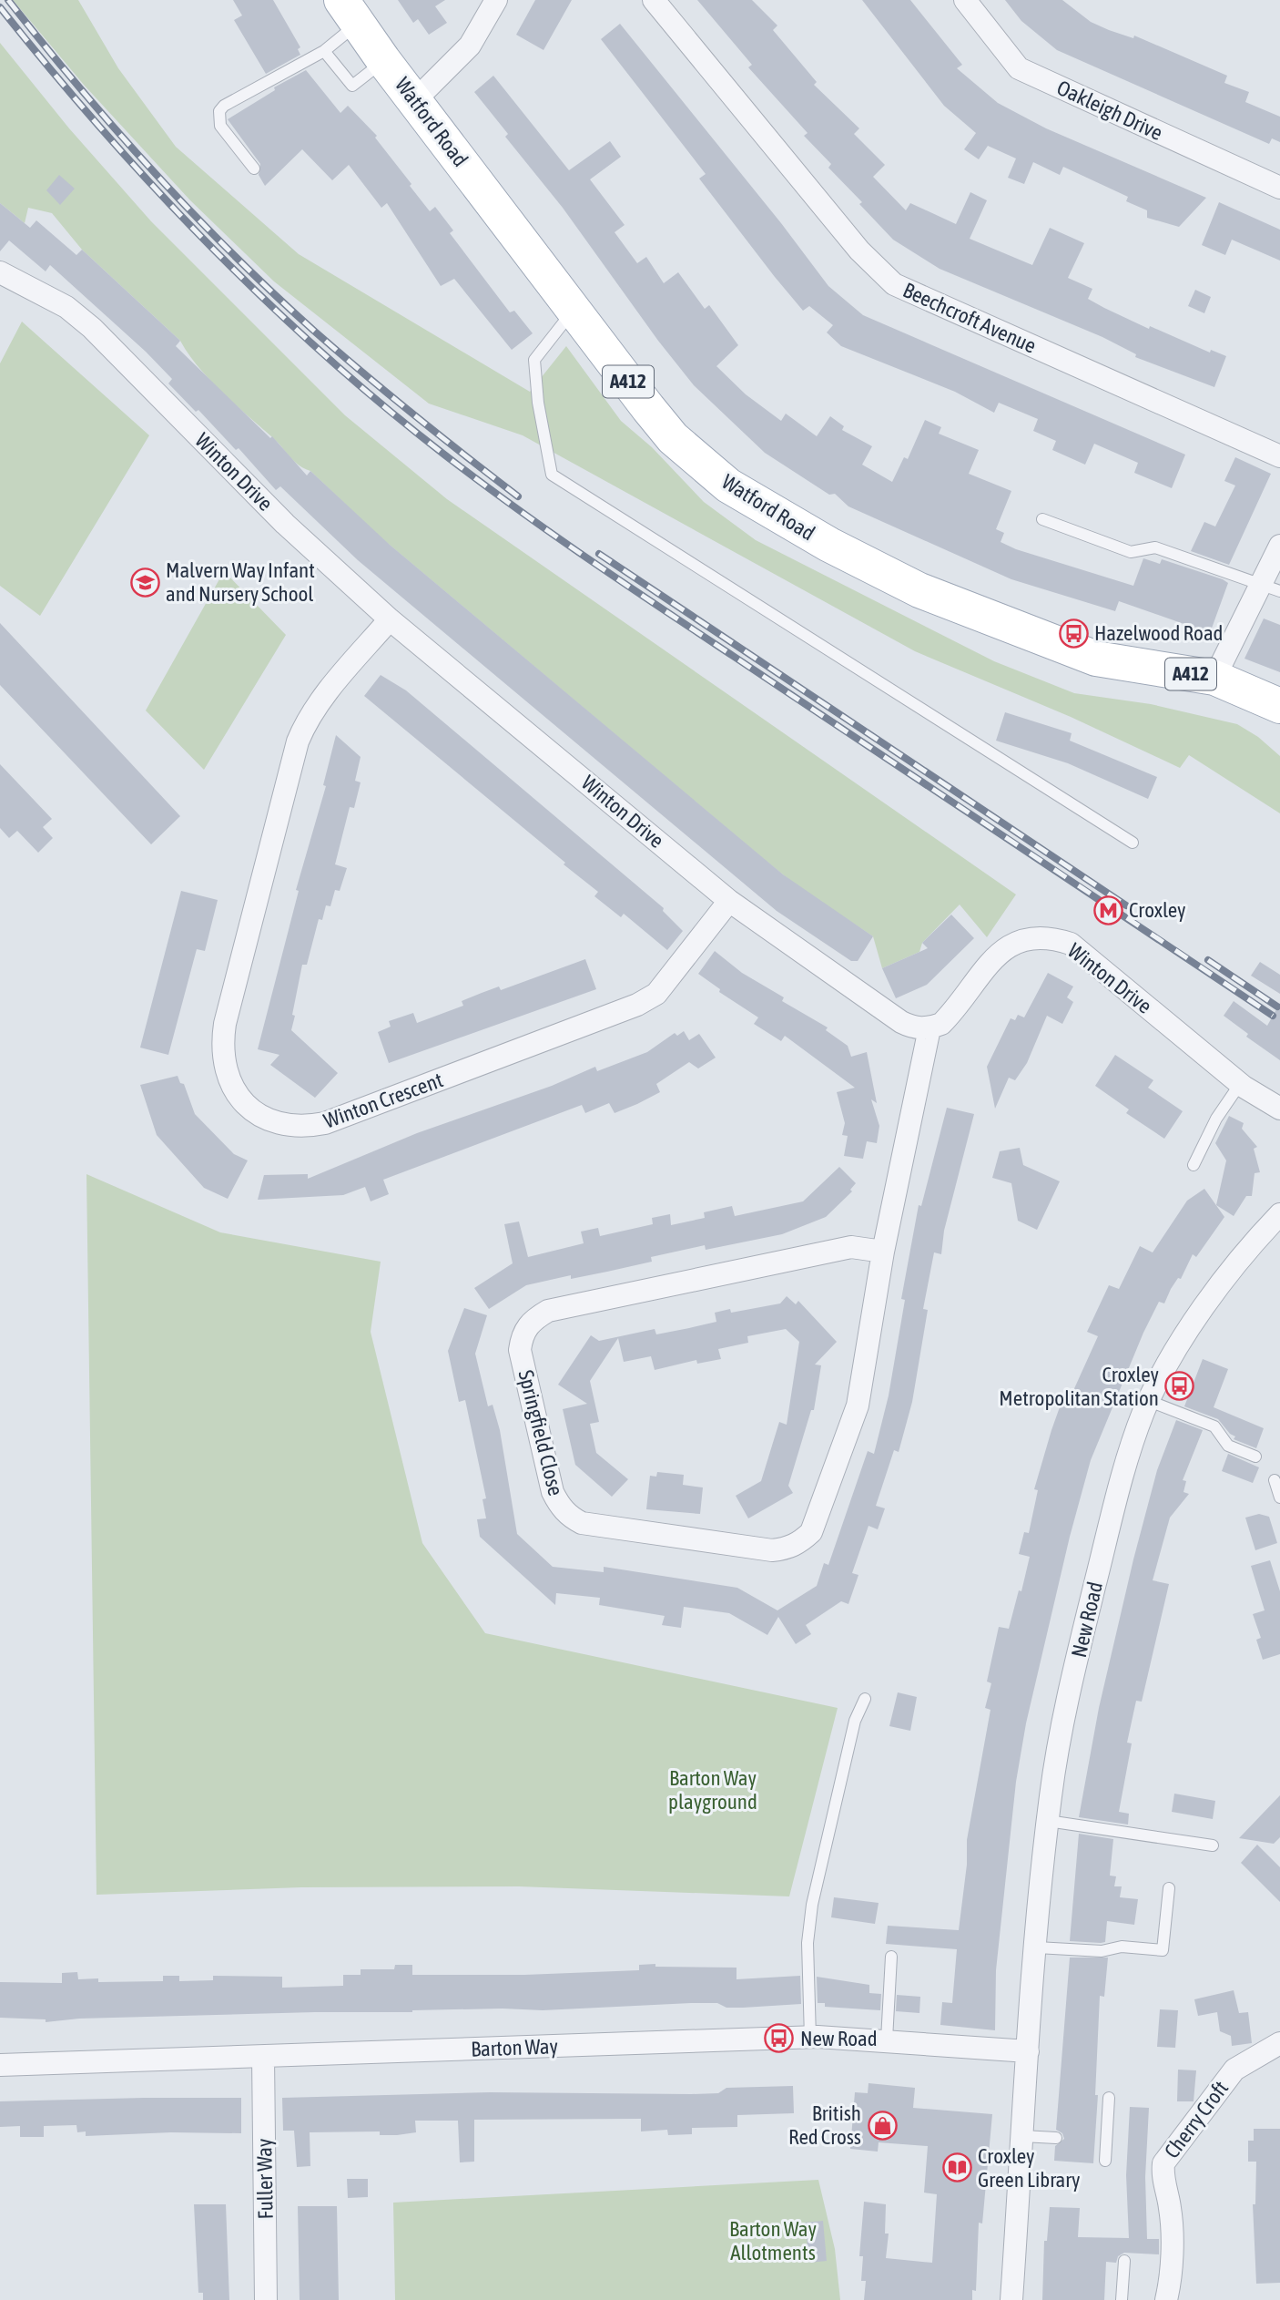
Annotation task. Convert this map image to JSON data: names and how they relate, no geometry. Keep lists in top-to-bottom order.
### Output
{
  "streets": {
    "main road": ["Watford Road", "A412"],
    "street": [
      "Oakleigh Drive",
      "Beechcroft Avenue",
      "Winton Drive",
      "Winton Crescent",
      "Springfield Close",
      "New Road",
      "Barton Way",
      "Cherry Croft",
      "Fuller Way"
    ]
  },
  "crossings": [
    ["Winton Drive", "Winton Crescent"],
    ["Winton Drive", "Springfield Close"],
    ["New Road", "Barton Way"],
    ["Barton Way", "Fuller Way"]
  ],
  "parks": ["Barton Way playground", "Barton Way Allotments"],
  "places": {
    "school or university": ["Malvern Way Infant and Nursery School"],
    "bus stop": ["Hazelwood Road", "Croxley Metropolitan Station", "New Road"],
    "metro station": ["Croxley"],
    "shop": ["British Red Cross"],
    "library": ["Croxley Green Library"]
  }
}
